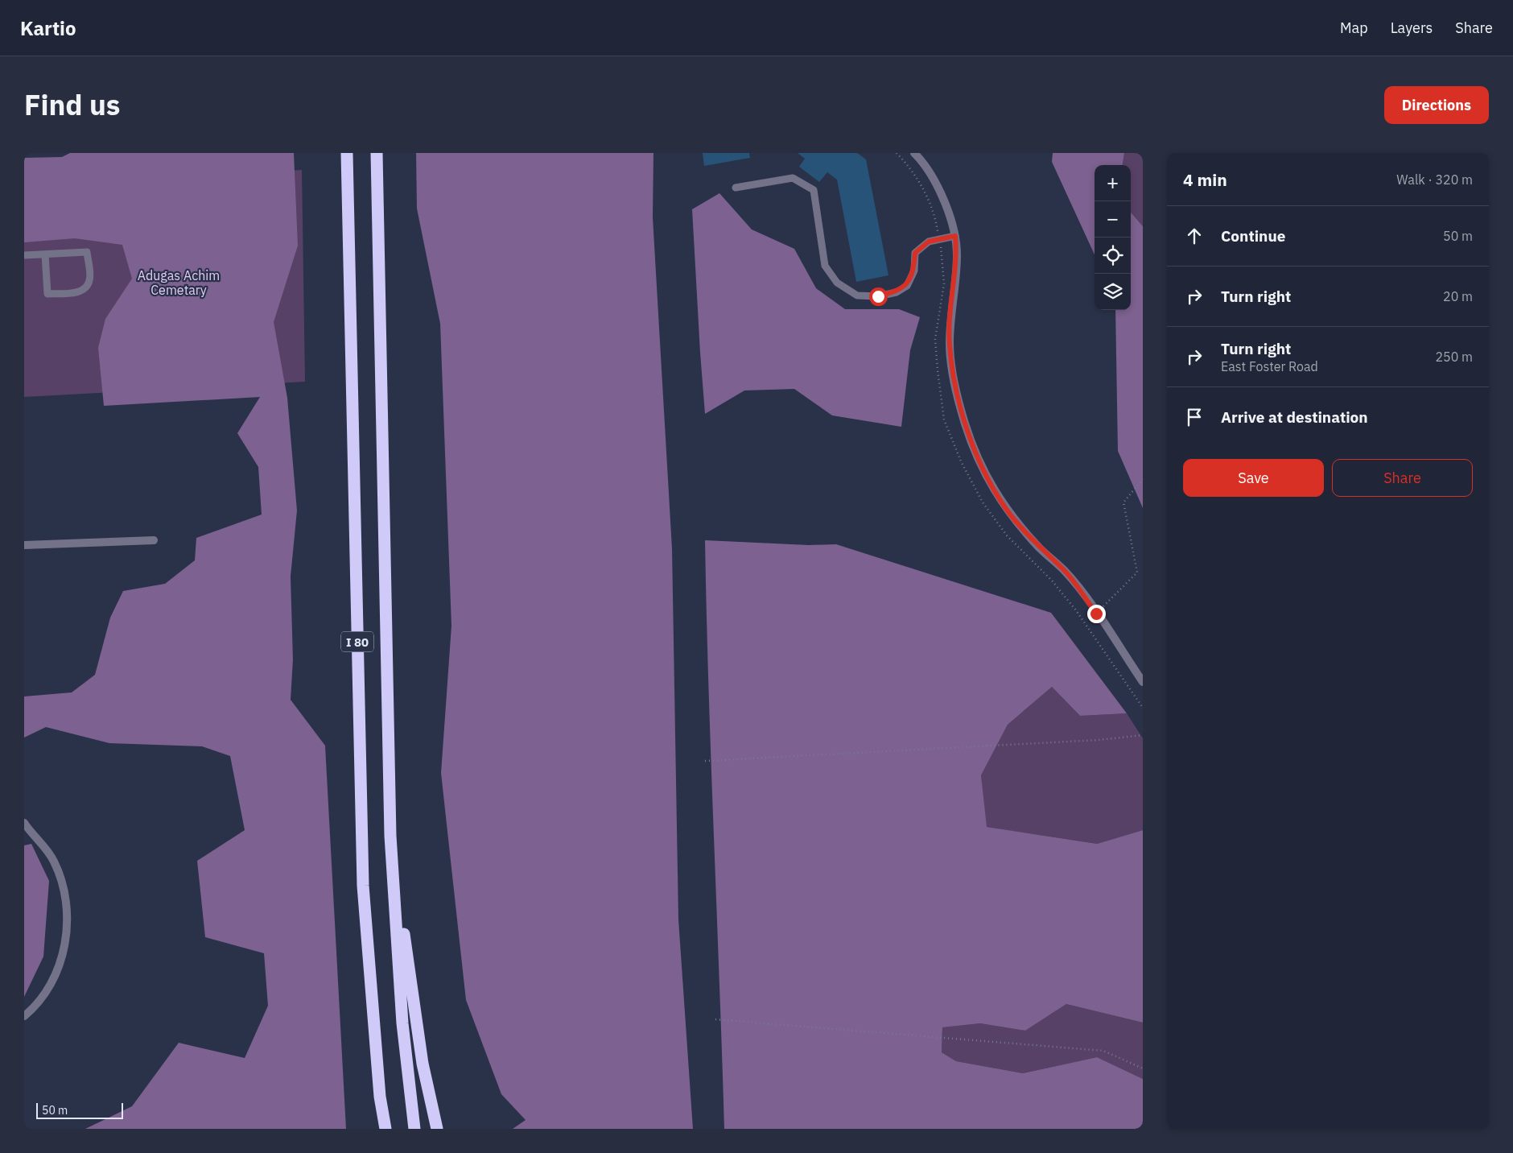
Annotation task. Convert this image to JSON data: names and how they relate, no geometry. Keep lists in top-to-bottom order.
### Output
{
  "streets": {
    "highway": ["I 80"]
  },
  "parks": ["Adugas Achim Cemetary"],
  "scale_bar": "50 m",
  "page": {
    "header": "Kartio",
    "nav": ["Map", "Layers", "Share"],
    "title": "Find us",
    "buttons": [
      "Directions",
      ["Save", "Share"]
    ],
    "heading": ["4 min", "Walk · 320 m"],
    "map_buttons": ["+", "−"],
    "list": [
      ["Continue", "50 m"],
      ["Turn right", "20 m"],
      ["Turn right", "East Foster Road", "250 m"],
      "Arrive at destination"
    ],
    "scale": "50 m"
  }
}
